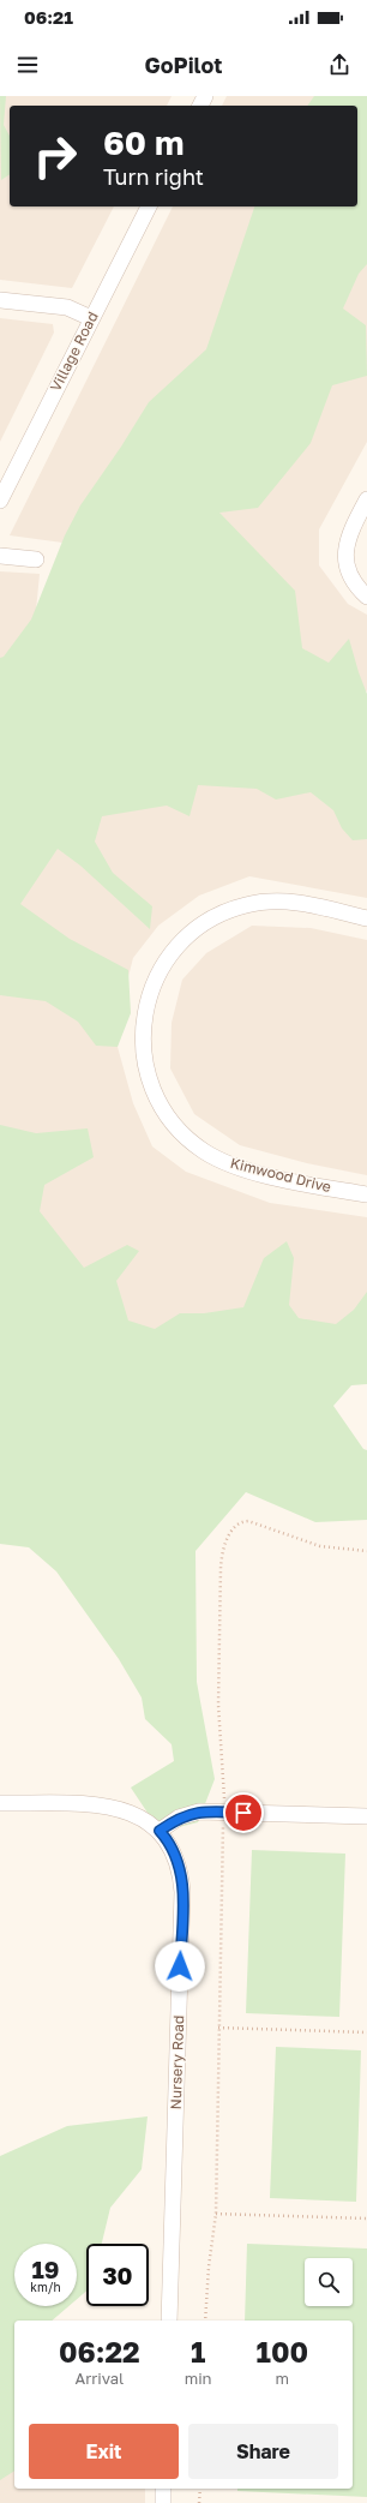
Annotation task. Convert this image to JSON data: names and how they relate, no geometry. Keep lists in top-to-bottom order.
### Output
{
  "streets": {
    "street": ["Village Road", "Kimwood Drive", "Nursery Road"]
  },
  "page": {
    "status": "06:21",
    "header": "GoPilot",
    "turn": ["60 m", "Turn right"],
    "speed": "19 km/h",
    "limit": "30",
    "eta": [
      "06:22",
      "Arrival",
      "1",
      "min",
      "100",
      "m"
    ],
    "buttons": ["Exit", "Share"]
  }
}
